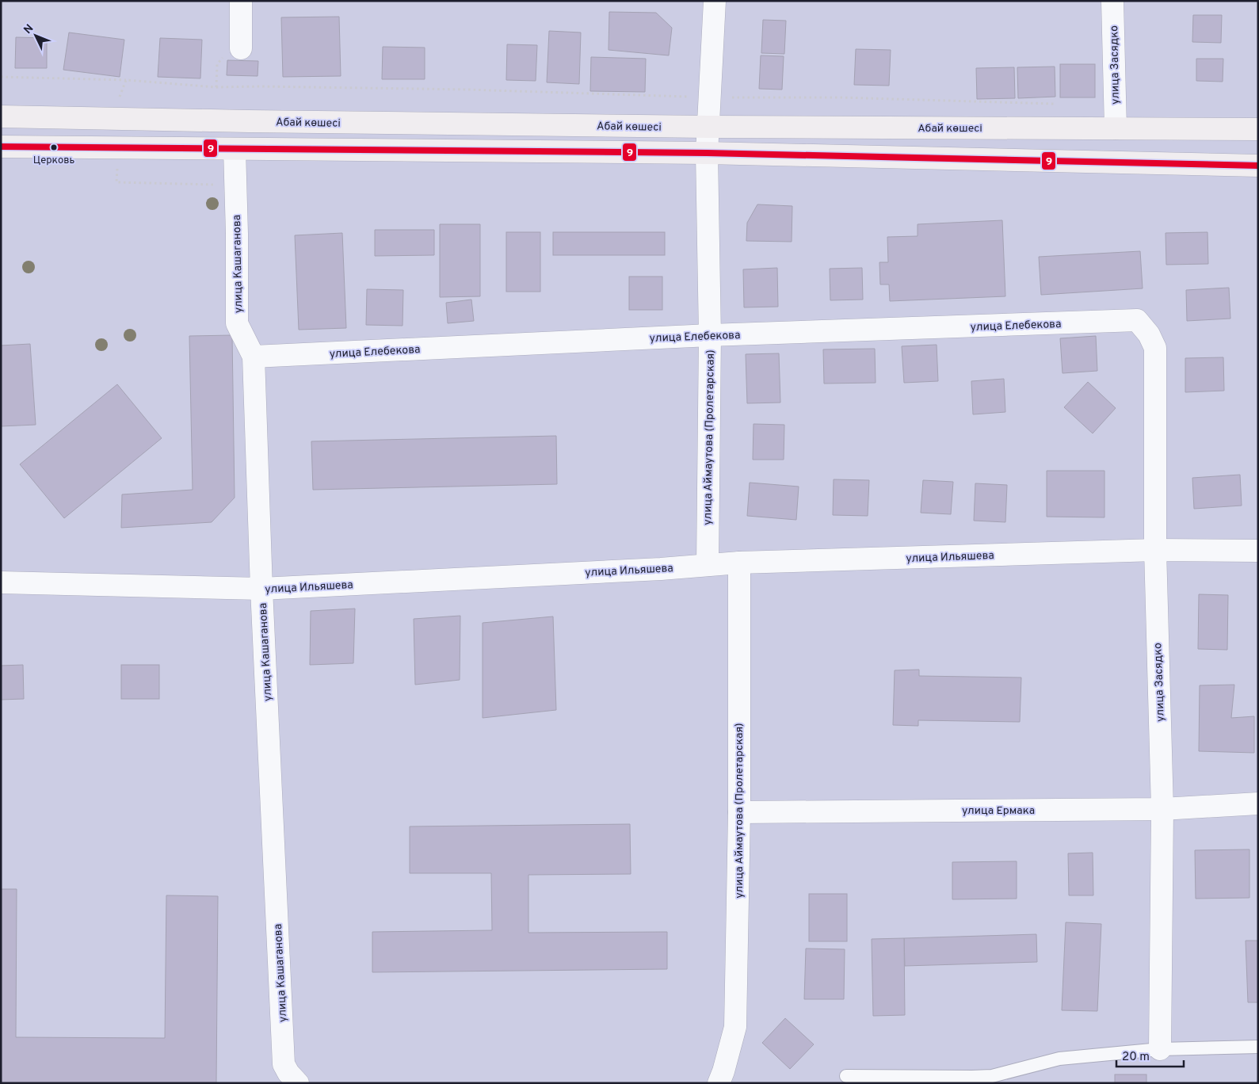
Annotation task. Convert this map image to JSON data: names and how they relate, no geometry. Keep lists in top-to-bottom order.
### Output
{
  "streets": {
    "main road": ["Абай көшесі"],
    "street": [
      "улица Засядко",
      "улица Кашаганова",
      "улица Елебекова",
      "улица Аймаутова (Пролетарская)",
      "улица Ильяшева",
      "улица Ермака"
    ]
  },
  "crossings": [
    ["улица Засядко", "Абай көшесі"],
    ["улица Засядко", "улица Елебекова"],
    ["улица Засядко", "улица Ильяшева"],
    ["улица Засядко", "улица Ермака"],
    ["Абай көшесі", "улица Аймаутова (Пролетарская)"],
    ["улица Кашаганова", "улица Елебекова"],
    ["улица Кашаганова", "улица Ильяшева"],
    ["улица Елебекова", "улица Аймаутова (Пролетарская)"],
    ["улица Аймаутова (Пролетарская)", "улица Ильяшева"],
    ["улица Аймаутова (Пролетарская)", "улица Ермака"]
  ],
  "places": ["Церковь"],
  "lines": ["transit line 9"],
  "scale_bar": "20 m",
  "north": "top left"
}
